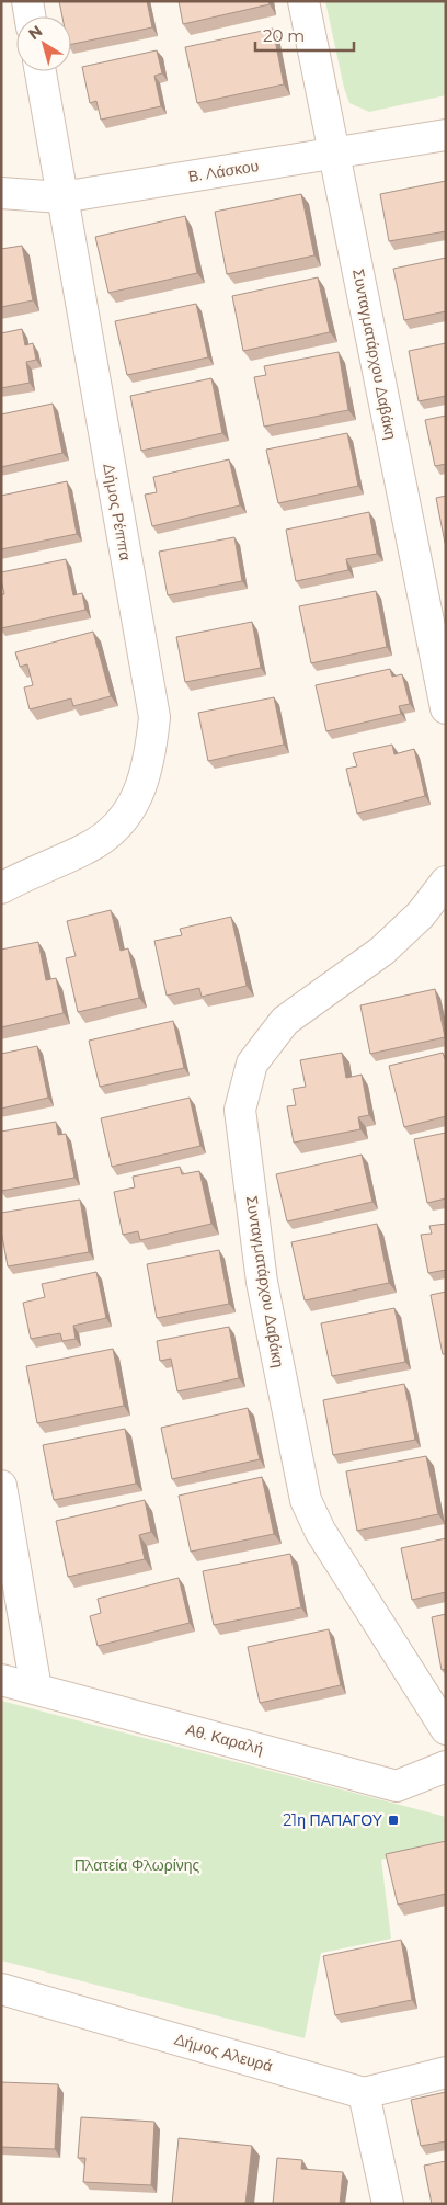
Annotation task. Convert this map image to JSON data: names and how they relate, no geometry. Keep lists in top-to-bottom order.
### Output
{
  "streets": {
    "street": [
      "Β. Λάσκου",
      "Συνταγματάρχου Δαβάκη",
      "Δήμος Ρέππα",
      "Αθ. Καραλή",
      "Δήμος Αλευρά"
    ]
  },
  "crossings": [
    ["Β. Λάσκου", "Συνταγματάρχου Δαβάκη"],
    ["Β. Λάσκου", "Δήμος Ρέππα"]
  ],
  "parks": ["Πλατεία Φλωρίνης"],
  "places": {
    "transit": ["21η ΠΑΠΑΓΟΥ"]
  },
  "scale_bar": "20 m",
  "north": "top left"
}
